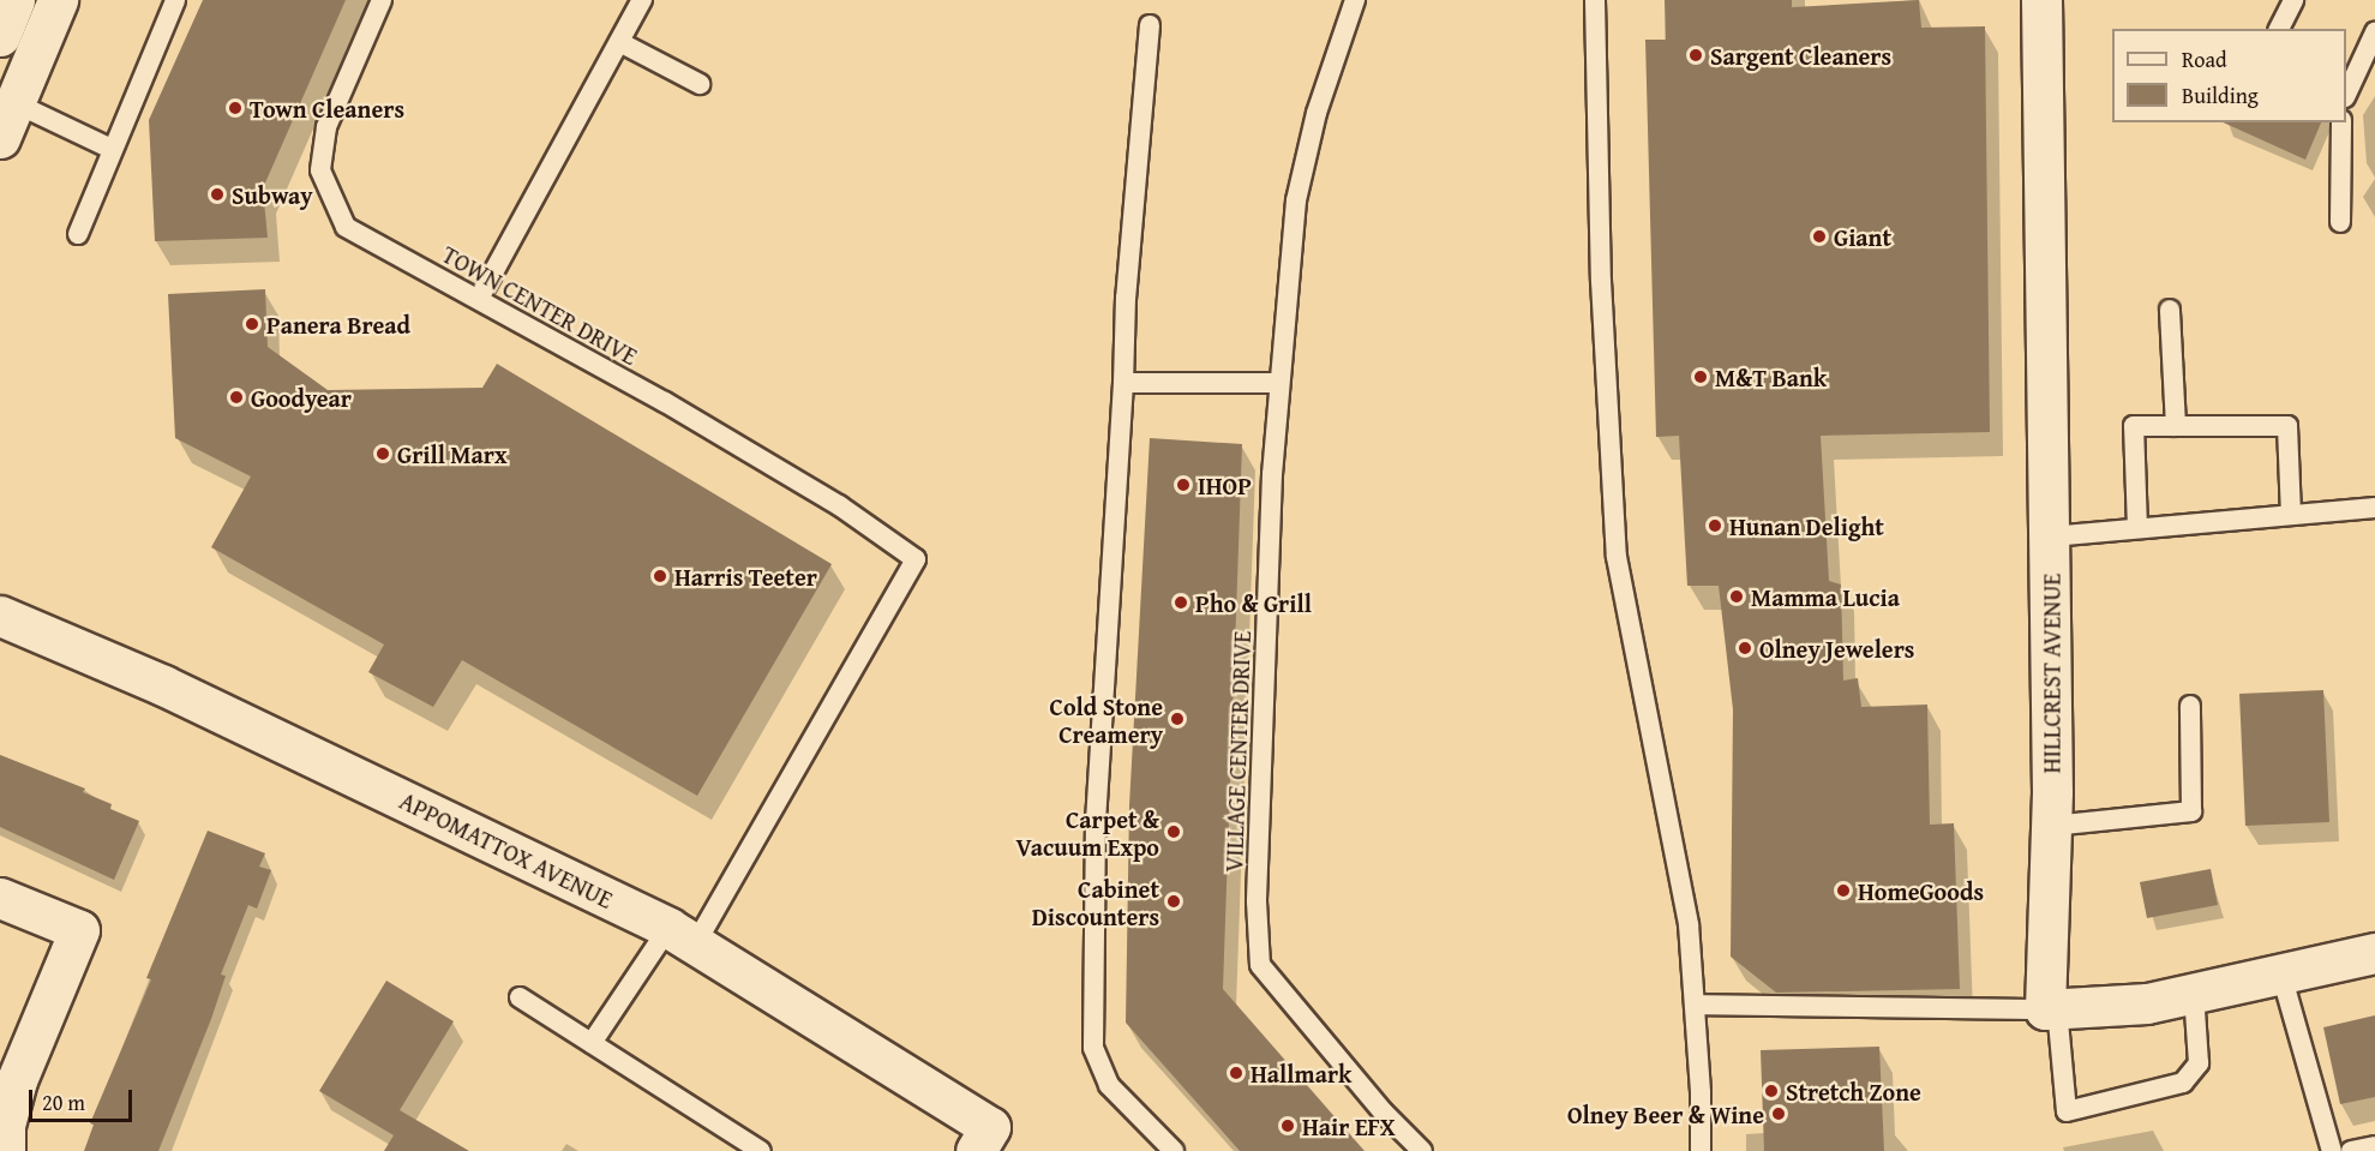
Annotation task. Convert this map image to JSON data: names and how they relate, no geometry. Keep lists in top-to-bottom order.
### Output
{
  "streets": {
    "street": ["HILLCREST AVENUE", "APPOMATTOX AVENUE"],
    "lane": ["TOWN CENTER DRIVE", "VILLAGE CENTER DRIVE"]
  },
  "crossings": [
    ["TOWN CENTER DRIVE", "APPOMATTOX AVENUE"]
  ],
  "places": [
    "Sargent Cleaners",
    "Town Cleaners",
    "Subway",
    "Giant",
    "Panera Bread",
    "M&T Bank",
    "Goodyear",
    "Grill Marx",
    "IHOP",
    "Hunan Delight",
    "Harris Teeter",
    "Mamma Lucia",
    "Pho & Grill",
    "Olney Jewelers",
    "Cold Stone Creamery",
    "Carpet & Vacuum Expo",
    "HomeGoods",
    "Cabinet Discounters",
    "Hallmark",
    "Stretch Zone",
    "Olney Beer & Wine",
    "Hair EFX"
  ],
  "legend": ["Road", "Building"],
  "scale_bar": "20 m"
}
